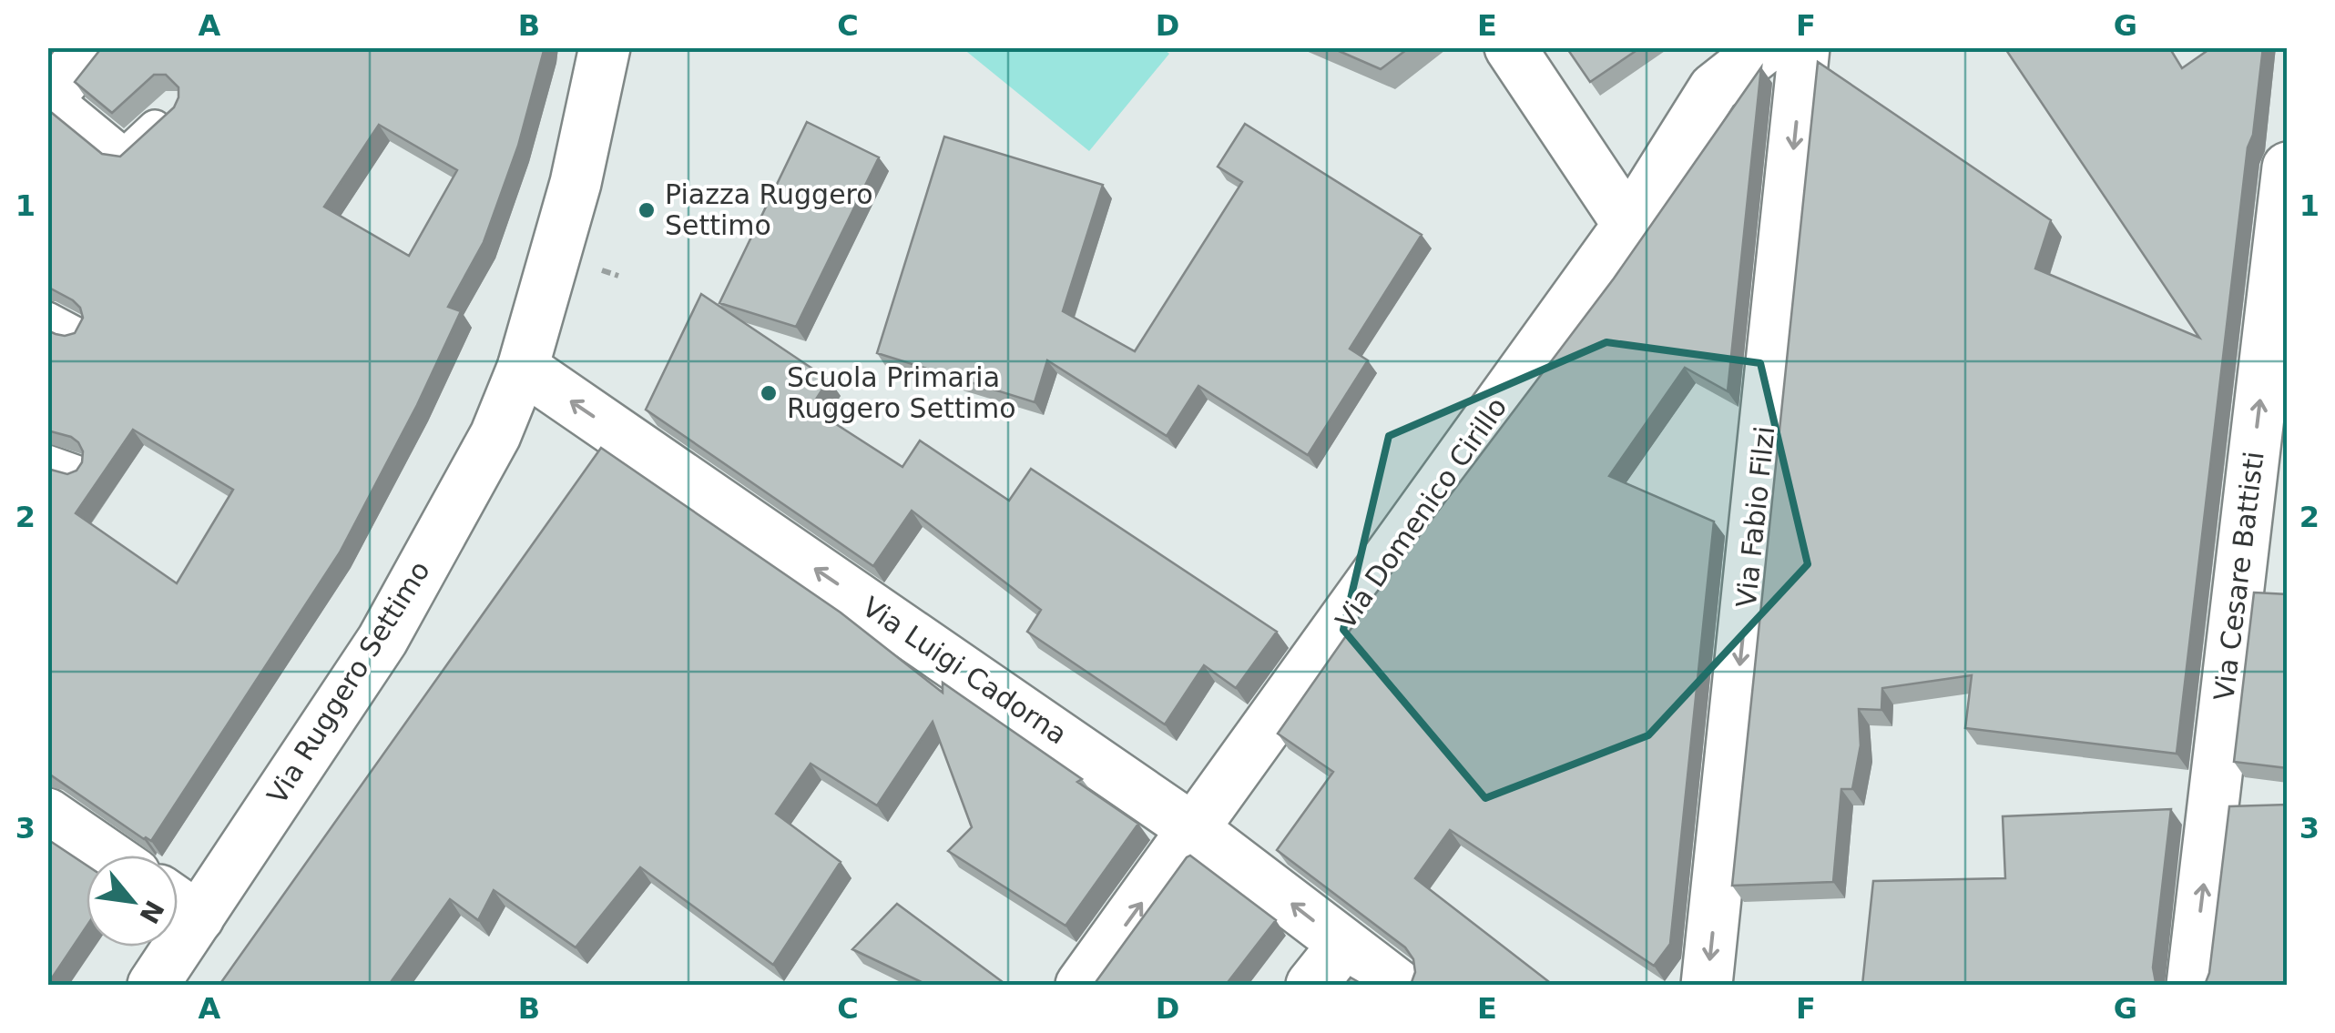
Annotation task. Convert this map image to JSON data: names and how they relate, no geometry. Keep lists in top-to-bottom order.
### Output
{
  "streets": {
    "street": [
      "Via Domenico Cirillo",
      "Via Fabio Filzi",
      "Via Cesare Battisti",
      "Via Luigi Cadorna",
      "Via Ruggero Settimo"
    ]
  },
  "crossings": [
    ["Via Domenico Cirillo", "Via Luigi Cadorna"],
    ["Via Luigi Cadorna", "Via Ruggero Settimo"]
  ],
  "one_way": ["Via Fabio Filzi", "Via Cesare Battisti", "Via Luigi Cadorna"],
  "places": ["Piazza Ruggero Settimo", "Scuola Primaria Ruggero Settimo"],
  "north": "bottom right",
  "grid": {
    "columns": [
      "A",
      "B",
      "C",
      "D",
      "E",
      "F",
      "G"
    ],
    "rows": ["1", "2", "3"]
  }
}
